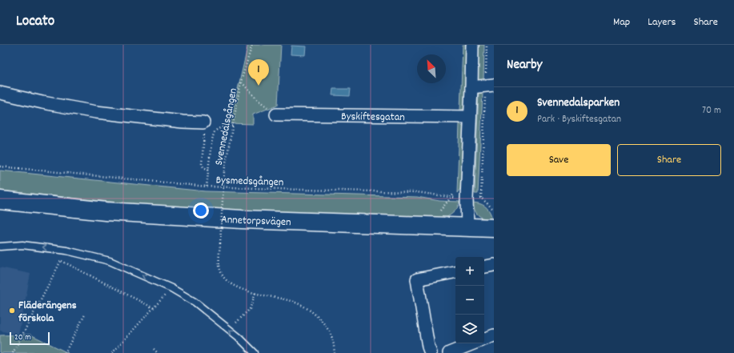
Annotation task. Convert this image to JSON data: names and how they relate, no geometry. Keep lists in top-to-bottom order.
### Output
{
  "streets": {
    "main road": ["Annetorpsvägen"],
    "street": ["Byskiftesgatan"],
    "path": ["Svennedalsgången", "Bysmedsgången"]
  },
  "places": ["Fläderängens förskola"],
  "scale_bar": "20 m",
  "north": "top left",
  "page": {
    "header": "Locato",
    "nav": ["Map", "Layers", "Share"],
    "heading": "Nearby",
    "pins": "1",
    "list": [
      {
        "mark": "1",
        "name": "Svennedalsparken",
        "note": "Park · Byskiftesgatan",
        "value": "70 m"
      }
    ],
    "buttons": ["Save", "Share"],
    "map_buttons": ["+", "−"],
    "scale": "20 m"
  }
}
